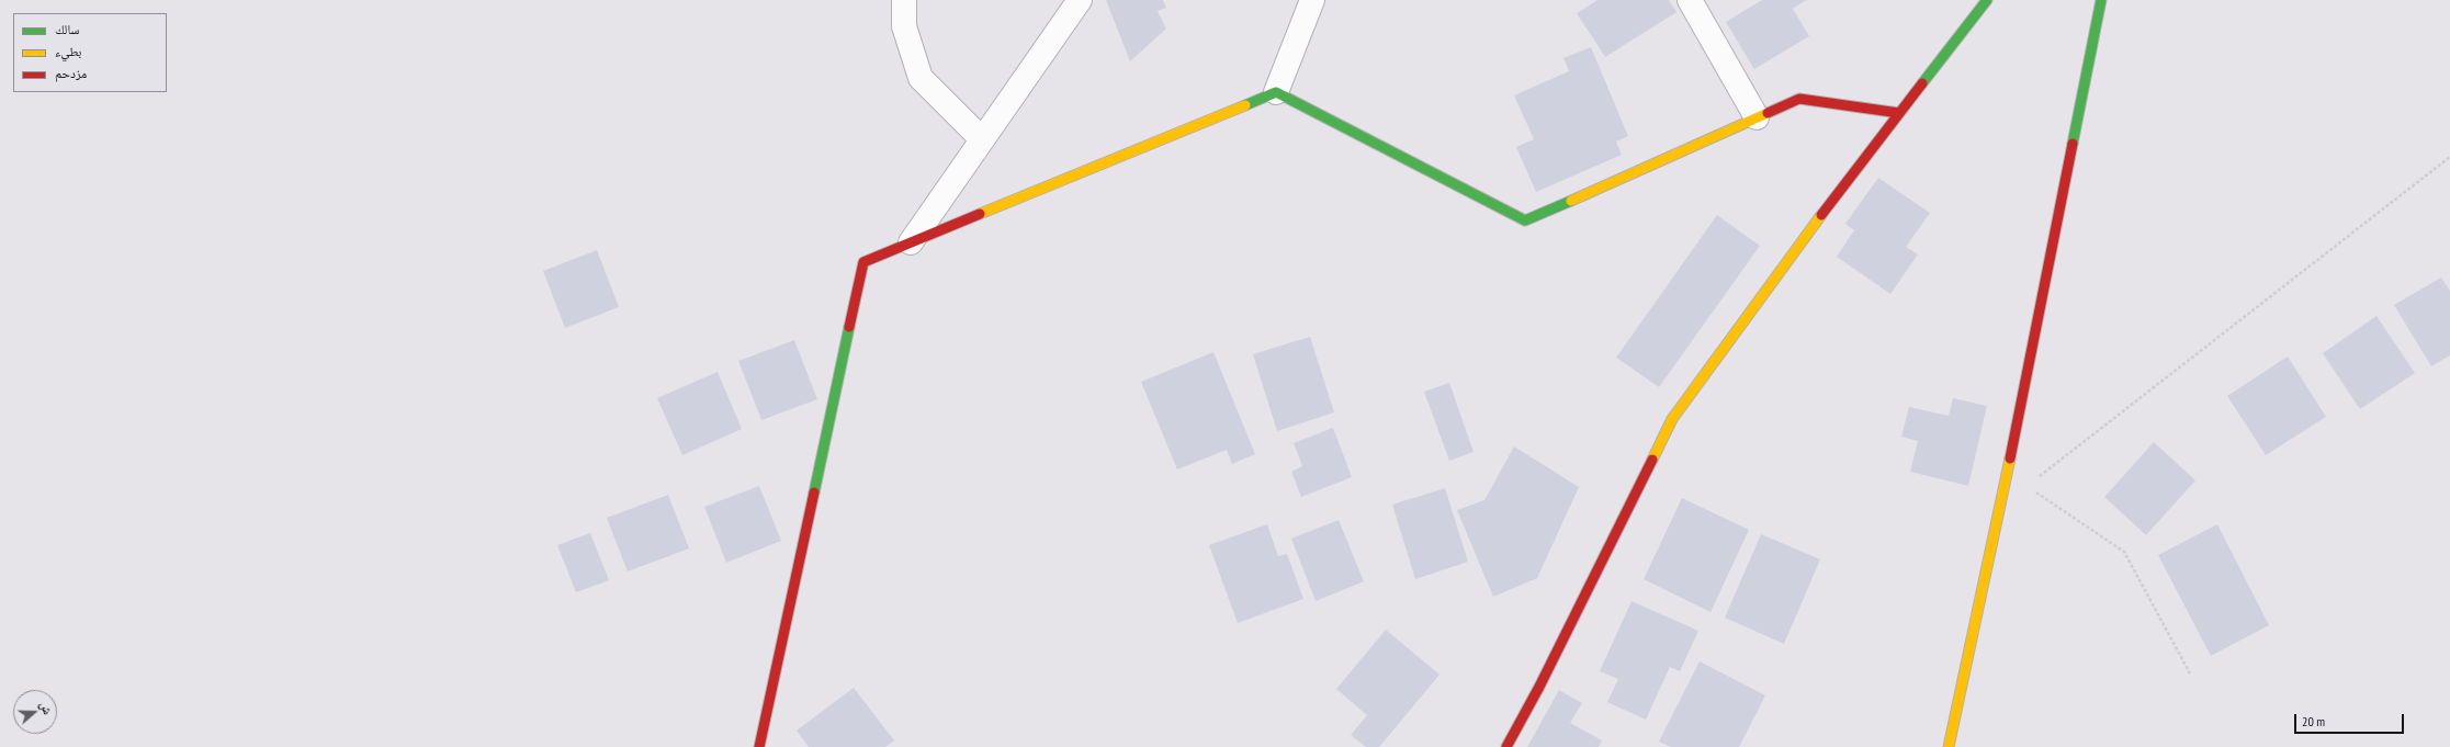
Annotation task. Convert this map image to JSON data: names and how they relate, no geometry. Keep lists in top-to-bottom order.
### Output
{
  "legend": ["سالك", "بطيء", "مزدحم"],
  "scale_bar": "20 m",
  "north": "right"
}
